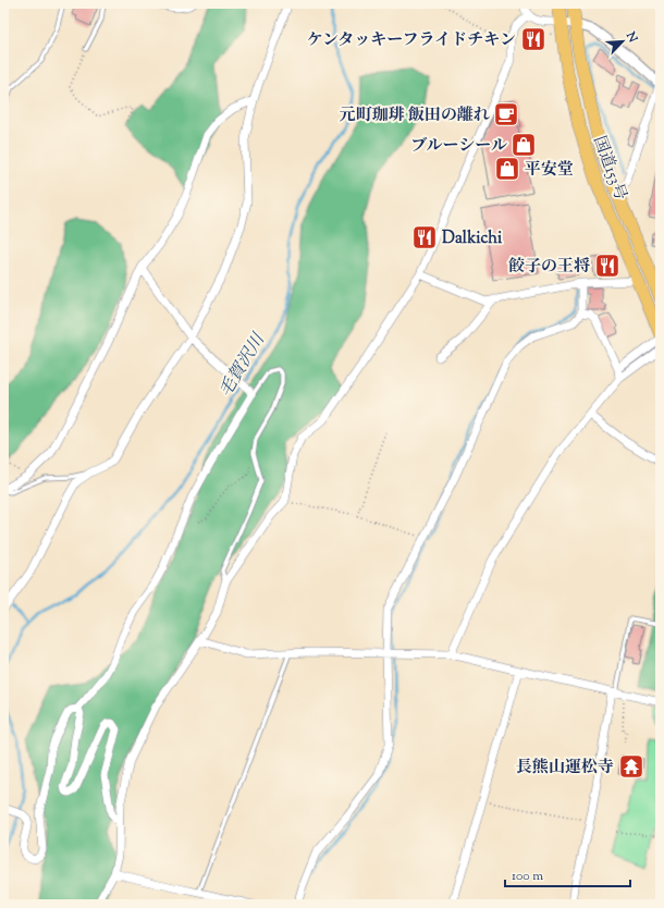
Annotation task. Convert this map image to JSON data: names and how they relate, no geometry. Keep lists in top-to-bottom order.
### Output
{
  "streets": {
    "highway": ["国道153号"]
  },
  "water": ["毛賀沢川"],
  "places": {
    "restaurant": ["ケンタッキーフライドチキン", "Dalkichi", "餃子の王将"],
    "cafe": ["元町珈琲 飯田の離れ"],
    "shop": ["ブルーシール", "平安堂"],
    "temple": ["長熊山運松寺"]
  },
  "scale_bar": "100 m",
  "north": "top right"
}
